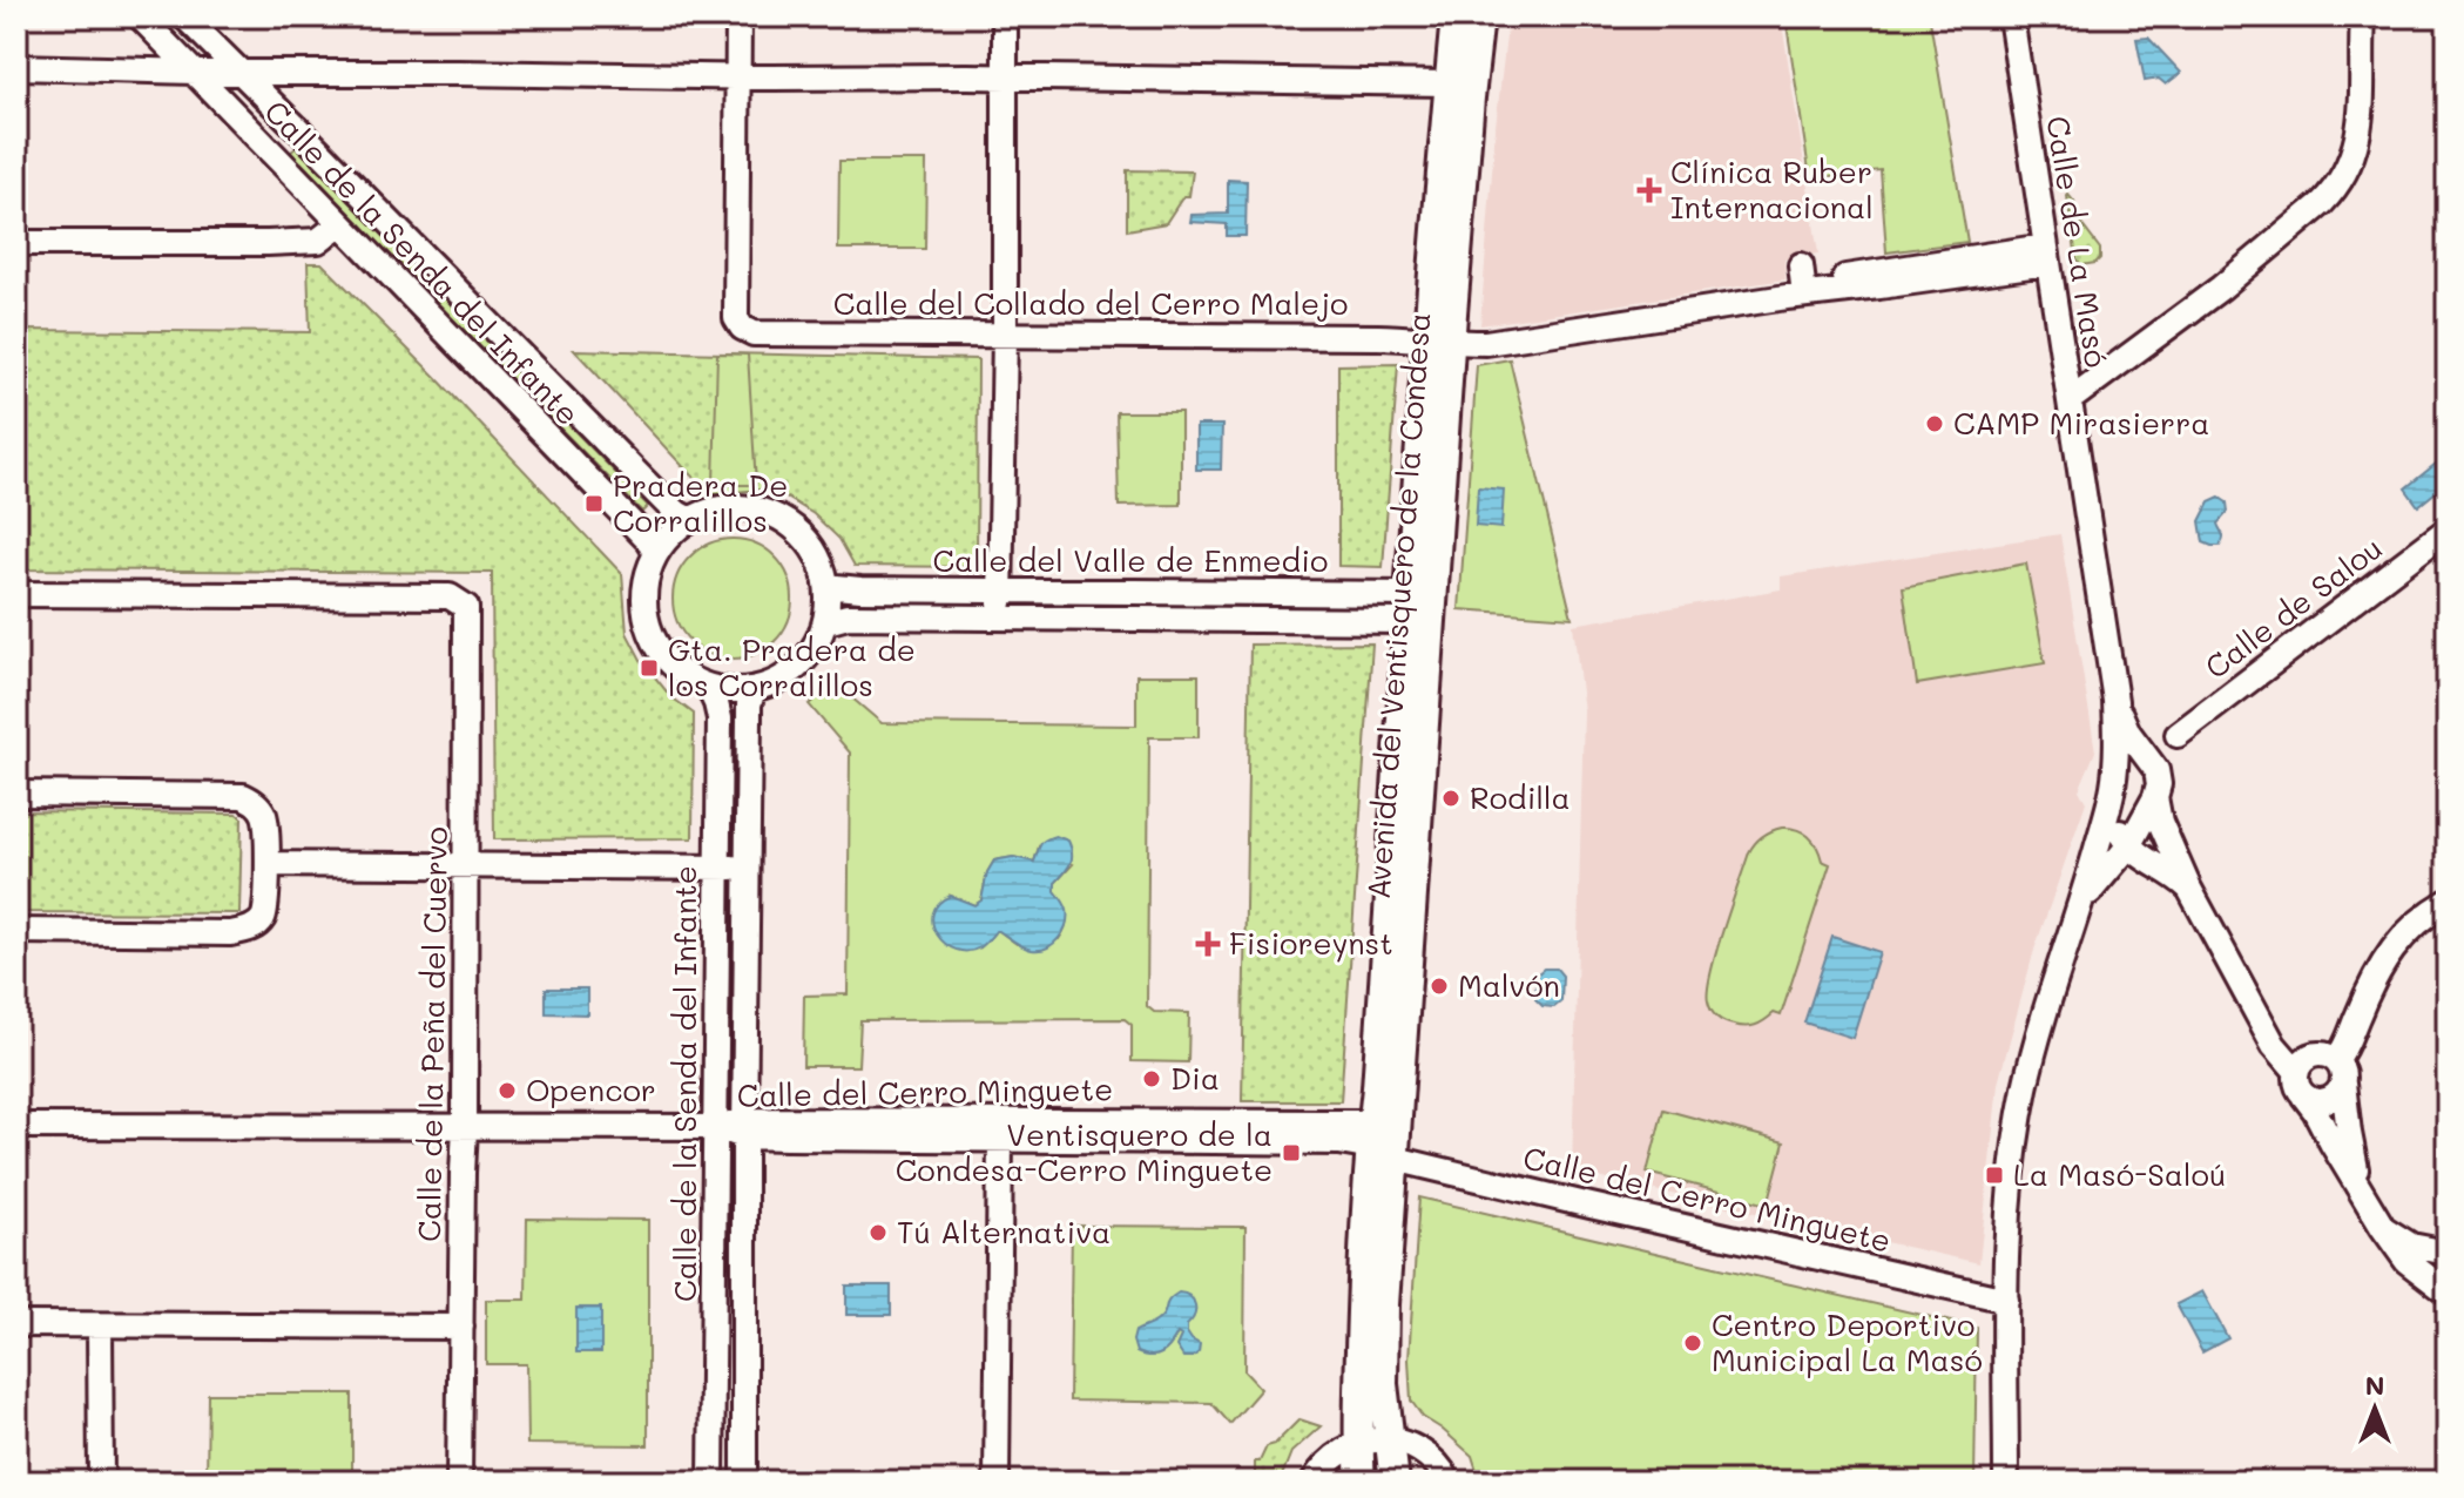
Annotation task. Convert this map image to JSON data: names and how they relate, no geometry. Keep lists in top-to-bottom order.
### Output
{
  "streets": {
    "main road": ["Avenida del Ventisquero de la Condesa"],
    "street": [
      "Calle de La Masó",
      "Calle de la Senda del Infante",
      "Calle del Collado del Cerro Malejo",
      "Calle del Valle de Enmedio",
      "Calle de Salou",
      "Calle de la Peña del Cuervo",
      "Calle del Cerro Minguete"
    ]
  },
  "crossings": [
    ["Calle de La Masó", "Calle del Collado del Cerro Malejo"],
    ["Calle de La Masó", "Calle de Salou"],
    ["Calle de La Masó", "Calle del Cerro Minguete"],
    ["Calle de la Senda del Infante", "Calle del Valle de Enmedio"],
    ["Calle de la Senda del Infante", "Calle del Cerro Minguete"],
    ["Calle del Collado del Cerro Malejo", "Avenida del Ventisquero de la Condesa"],
    ["Calle del Valle de Enmedio", "Avenida del Ventisquero de la Condesa"],
    ["Avenida del Ventisquero de la Condesa", "Calle del Cerro Minguete"],
    ["Calle de la Peña del Cuervo", "Calle del Cerro Minguete"]
  ],
  "places": {
    "health": ["Clínica Ruber Internacional", "Fisioreynst"],
    "other": [
      "CAMP Mirasierra",
      "Rodilla",
      "Malvón",
      "Dia",
      "Opencor",
      "Tú Alternativa",
      "Centro Deportivo Municipal La Masó"
    ],
    "transit": [
      "Pradera De Corralillos",
      "Gta. Pradera de los Corralillos",
      "Ventisquero de la Condesa-Cerro Minguete",
      "La Masó-Saloú"
    ]
  },
  "north": "top"
}
